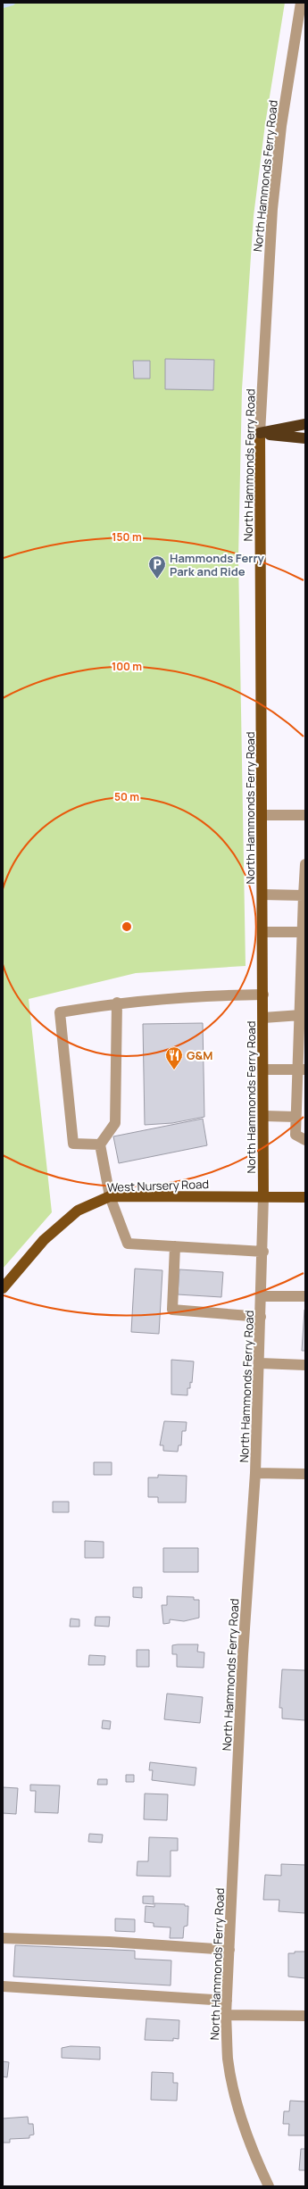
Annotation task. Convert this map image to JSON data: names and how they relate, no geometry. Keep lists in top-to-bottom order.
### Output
{
  "streets": {
    "main road": ["North Hammonds Ferry Road", "West Nursery Road"]
  },
  "crossings": [
    ["North Hammonds Ferry Road", "West Nursery Road"]
  ],
  "places": {
    "parking": ["Hammonds Ferry Park and Ride"],
    "restaurant": ["G&M"]
  },
  "rings": ["150 m", "100 m", "50 m"]
}
